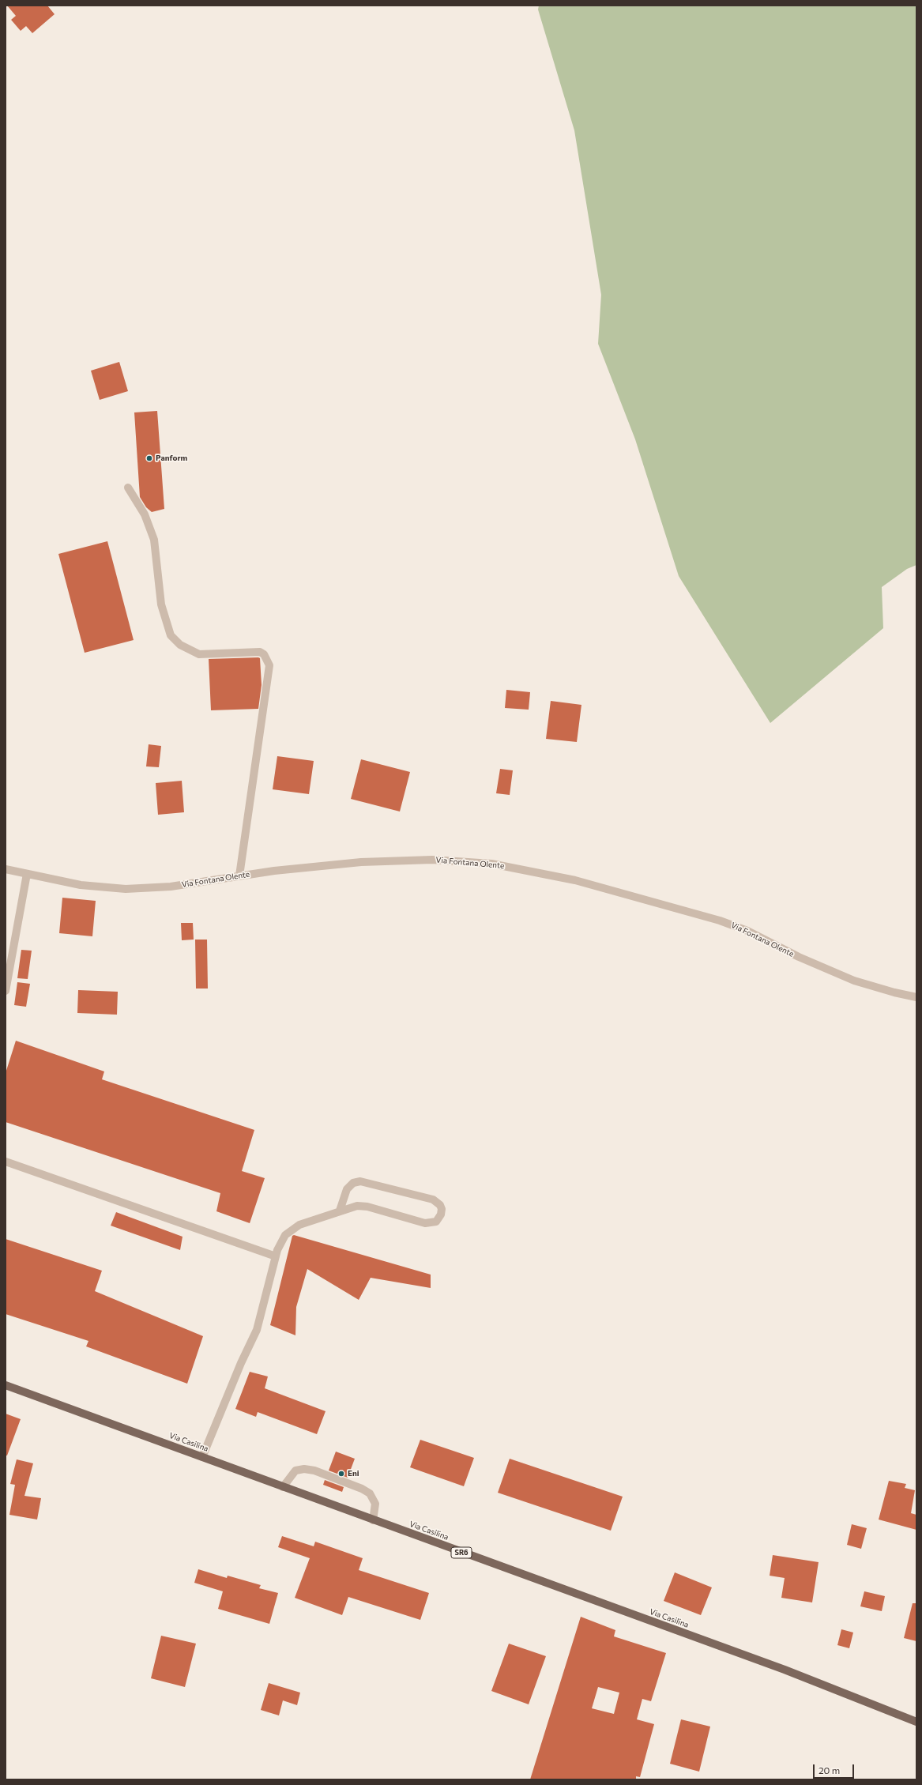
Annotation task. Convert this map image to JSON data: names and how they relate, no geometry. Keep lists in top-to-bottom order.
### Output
{
  "streets": {
    "main road": ["Via Casilina", "SR6"],
    "street": ["Via Fontana Olente"]
  },
  "places": ["Panform", "Eni"],
  "scale_bar": "20 m"
}
